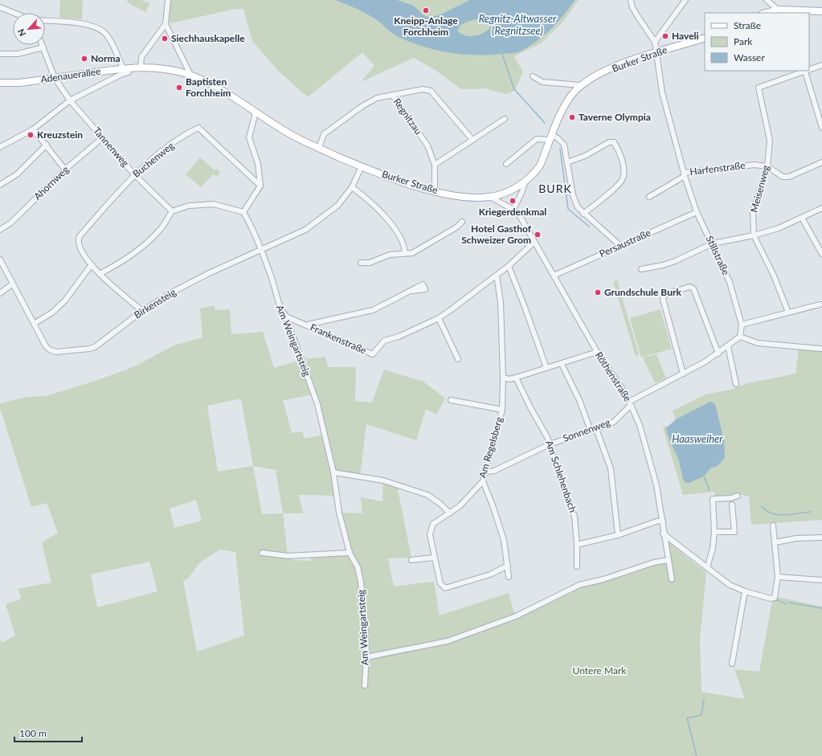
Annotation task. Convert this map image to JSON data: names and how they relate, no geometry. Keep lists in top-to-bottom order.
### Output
{
  "streets": {
    "main road": ["Burker Straße", "Adenauerallee"],
    "street": [
      "Regnitzau",
      "Tannenweg",
      "Buchenweg",
      "Harfenstraße",
      "Ahornweg",
      "Meisenweg",
      "Persaustraße",
      "Stillstraße",
      "Birkensteig",
      "Frankenstraße",
      "Am Weingartsteig",
      "Röthenstraße",
      "Sonnenweg",
      "Am Regelsberg",
      "Am Schlehenbach"
    ]
  },
  "crossings": [
    ["Burker Straße", "Adenauerallee"],
    ["Burker Straße", "Regnitzau"],
    ["Burker Straße", "Stillstraße"],
    ["Burker Straße", "Birkensteig"],
    ["Burker Straße", "Röthenstraße"],
    ["Adenauerallee", "Tannenweg"],
    ["Tannenweg", "Buchenweg"],
    ["Tannenweg", "Ahornweg"],
    ["Harfenstraße", "Meisenweg"],
    ["Harfenstraße", "Stillstraße"],
    ["Persaustraße", "Stillstraße"],
    ["Persaustraße", "Röthenstraße"],
    ["Stillstraße", "Sonnenweg"],
    ["Birkensteig", "Am Weingartsteig"],
    ["Frankenstraße", "Am Weingartsteig"],
    ["Frankenstraße", "Röthenstraße"],
    ["Frankenstraße", "Am Regelsberg"],
    ["Röthenstraße", "Sonnenweg"],
    ["Sonnenweg", "Am Regelsberg"],
    ["Sonnenweg", "Am Schlehenbach"]
  ],
  "districts": ["BURK"],
  "water": ["Regnitz-Altwasser (Regnitzsee)", "Haasweiher"],
  "parks": ["Untere Mark"],
  "places": [
    "Kneipp-Anlage Forchheim",
    "Haveli",
    "Siechhauskapelle",
    "Norma",
    "Baptisten Forchheim",
    "Taverne Olympia",
    "Kreuzstein",
    "Kriegerdenkmal",
    "Hotel Gasthof Schweizer Grom",
    "Grundschule Burk"
  ],
  "legend": ["Straße", "Park", "Wasser"],
  "scale_bar": "100 m",
  "north": "bottom left"
}
